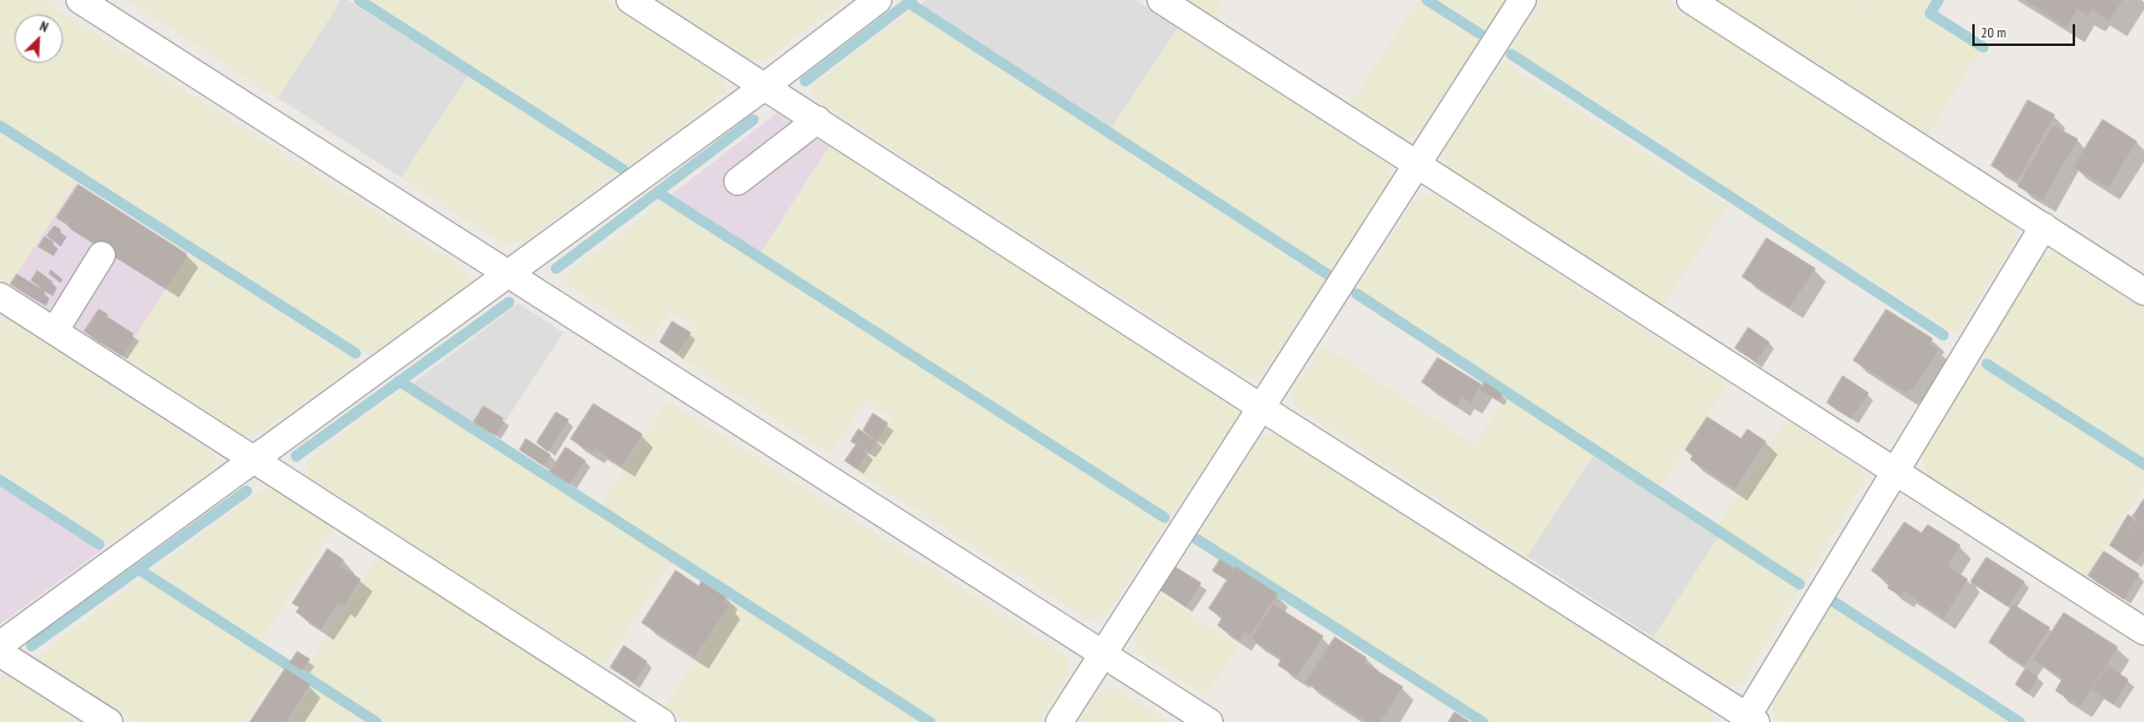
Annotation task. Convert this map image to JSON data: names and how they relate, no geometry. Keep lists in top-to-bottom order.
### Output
{
  "scale_bar": "20 m",
  "north": "top right"
}
